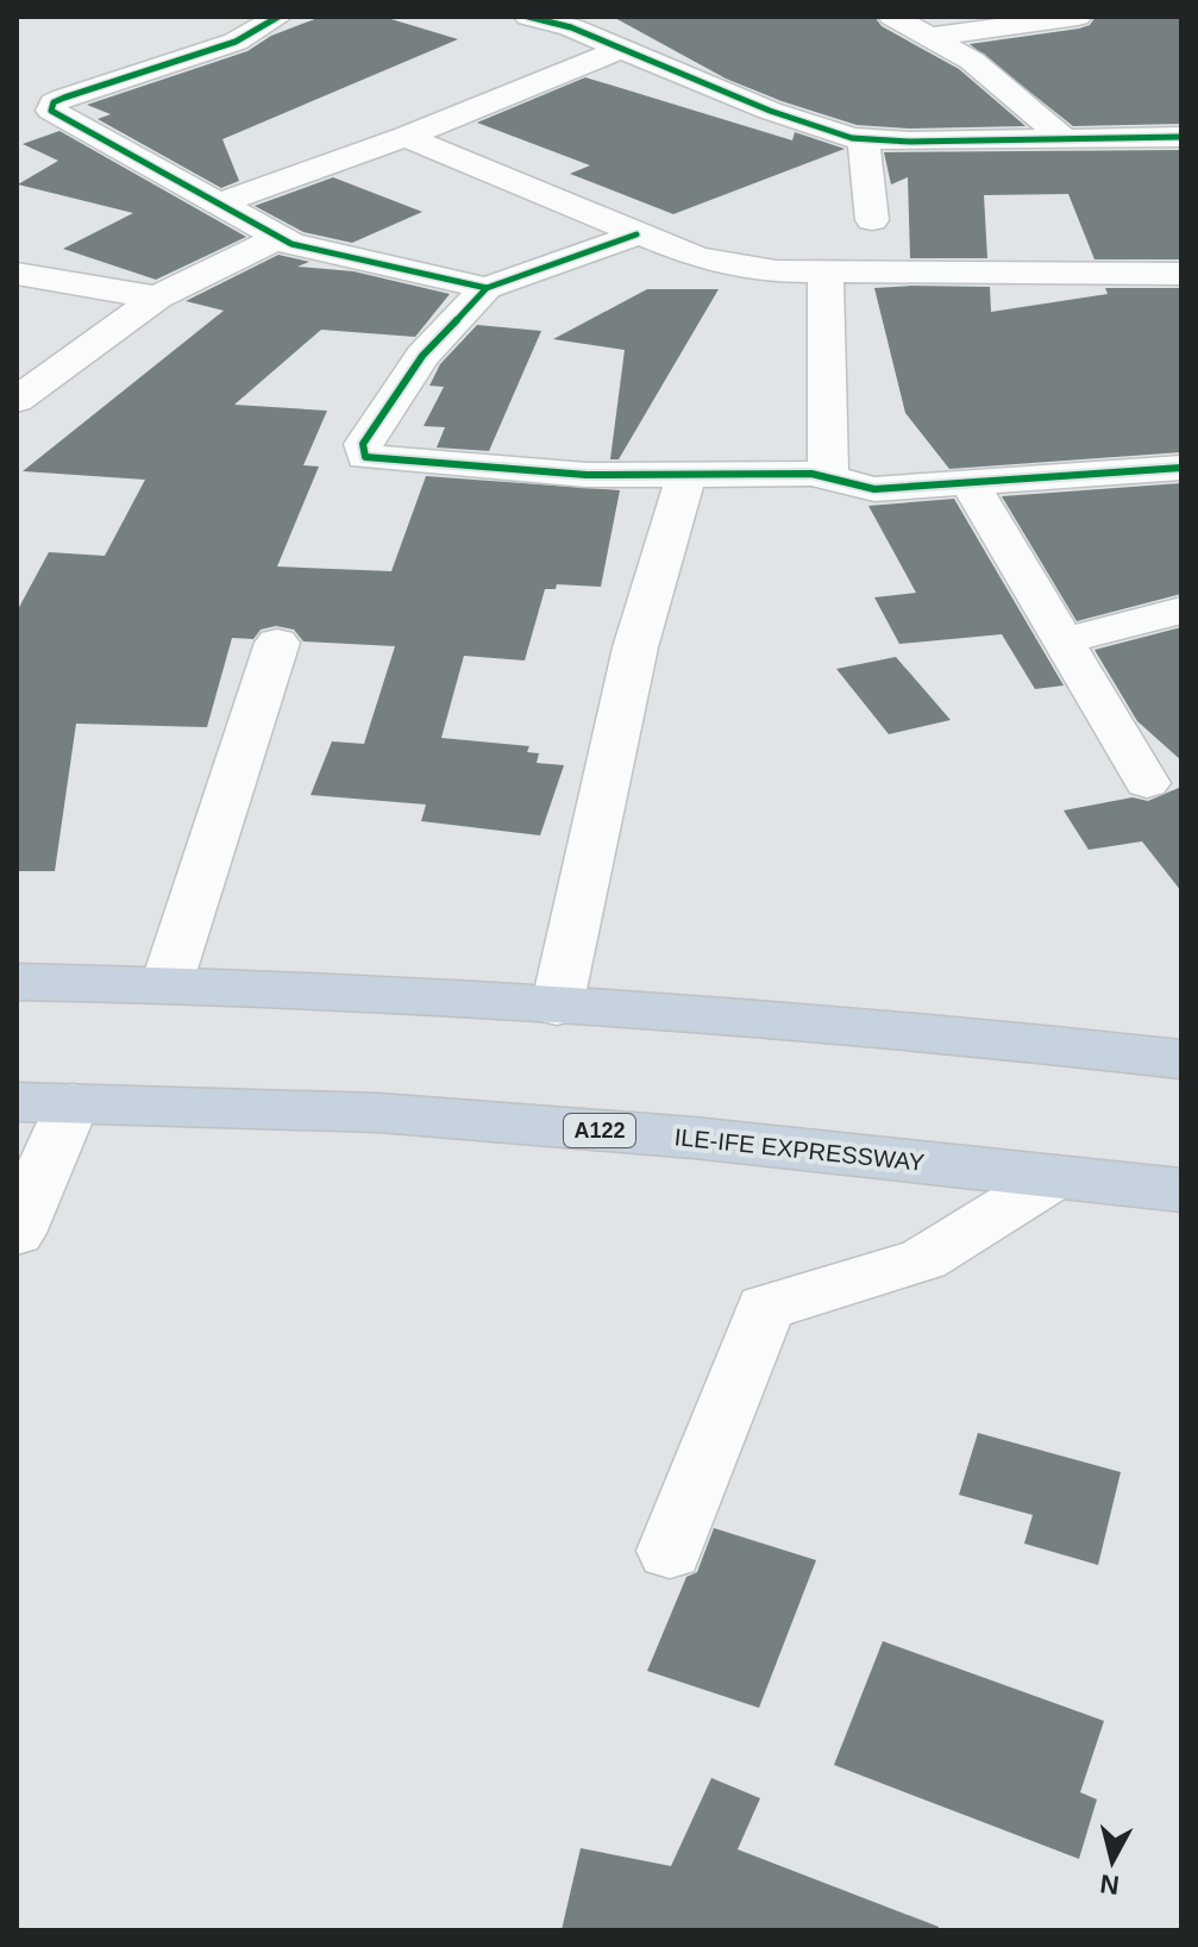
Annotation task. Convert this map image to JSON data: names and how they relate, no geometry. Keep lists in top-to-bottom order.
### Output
{
  "streets": {
    "highway": ["A122", "ILE-IFE EXPRESSWAY"]
  },
  "north": "bottom"
}
